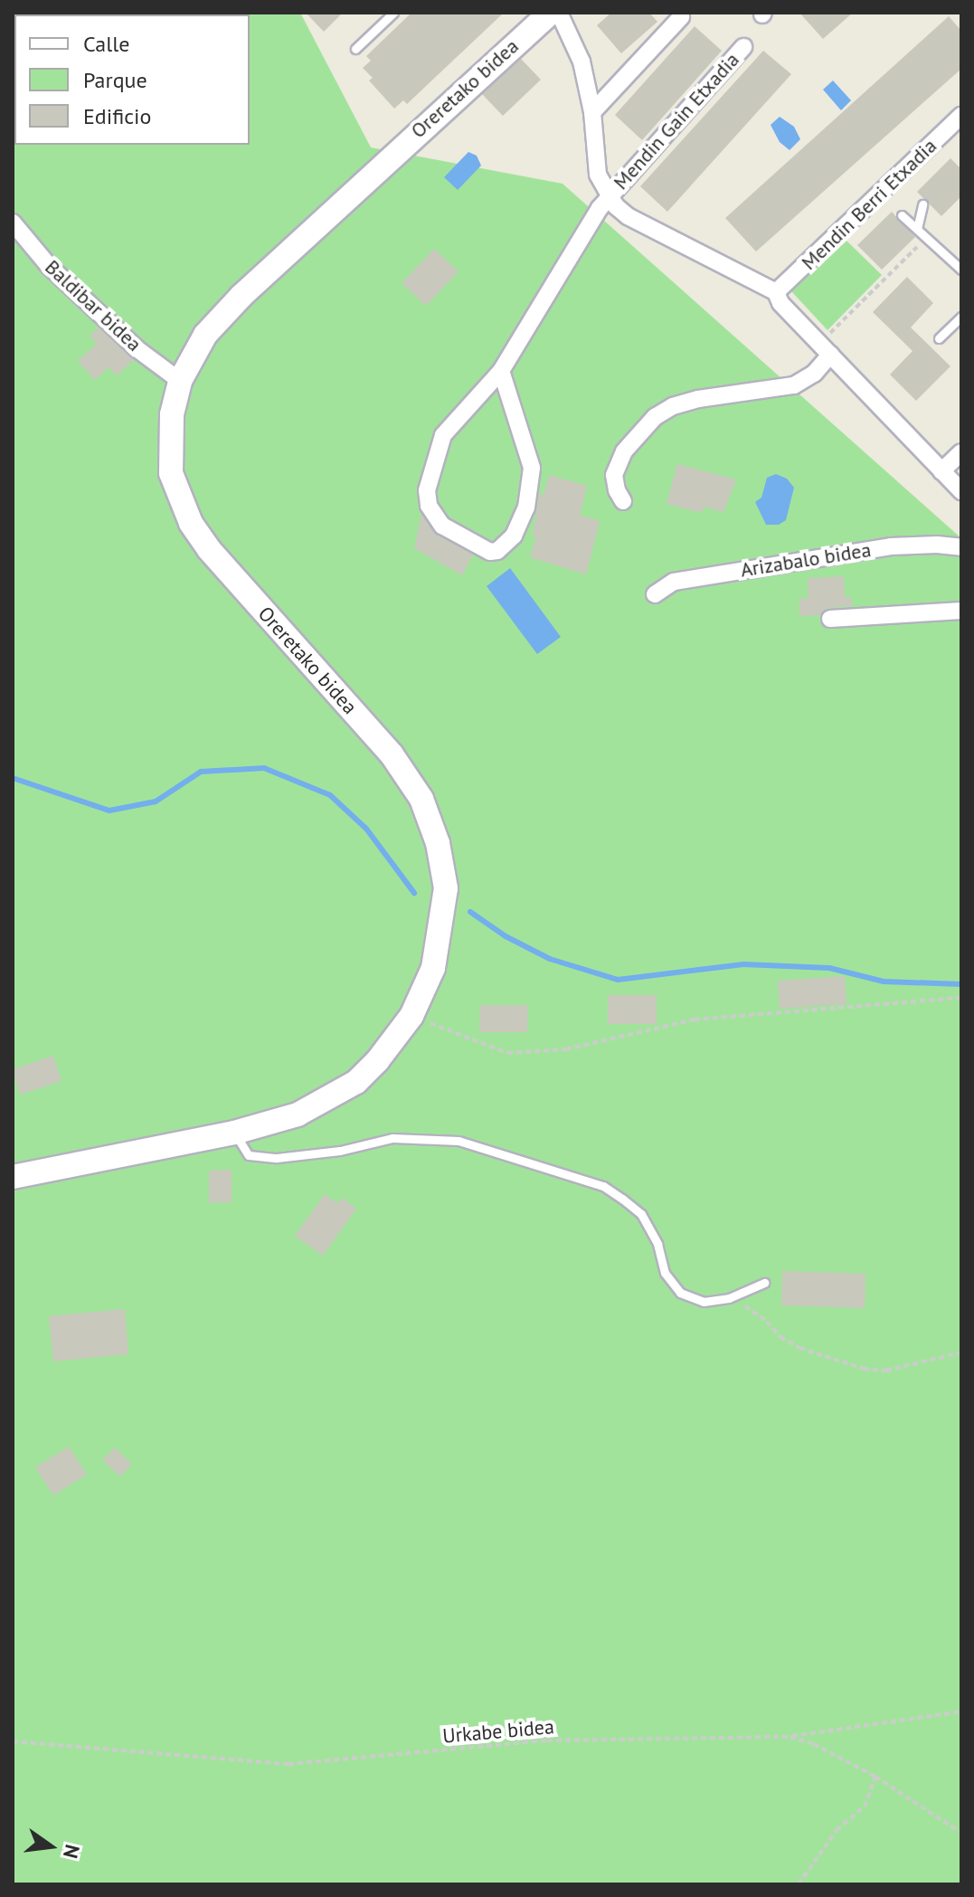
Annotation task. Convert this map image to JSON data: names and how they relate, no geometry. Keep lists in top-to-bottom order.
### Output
{
  "streets": {
    "main road": ["Oreretako bidea"],
    "street": [
      "Mendin Gain Etxadia",
      "Mendin Berri Etxadia",
      "Baldibar bidea",
      "Arizabalo bidea"
    ],
    "path": ["Urkabe bidea"]
  },
  "crossings": [
    ["Oreretako bidea", "Baldibar bidea"]
  ],
  "legend": ["Calle", "Parque", "Edificio"],
  "north": "right"
}
